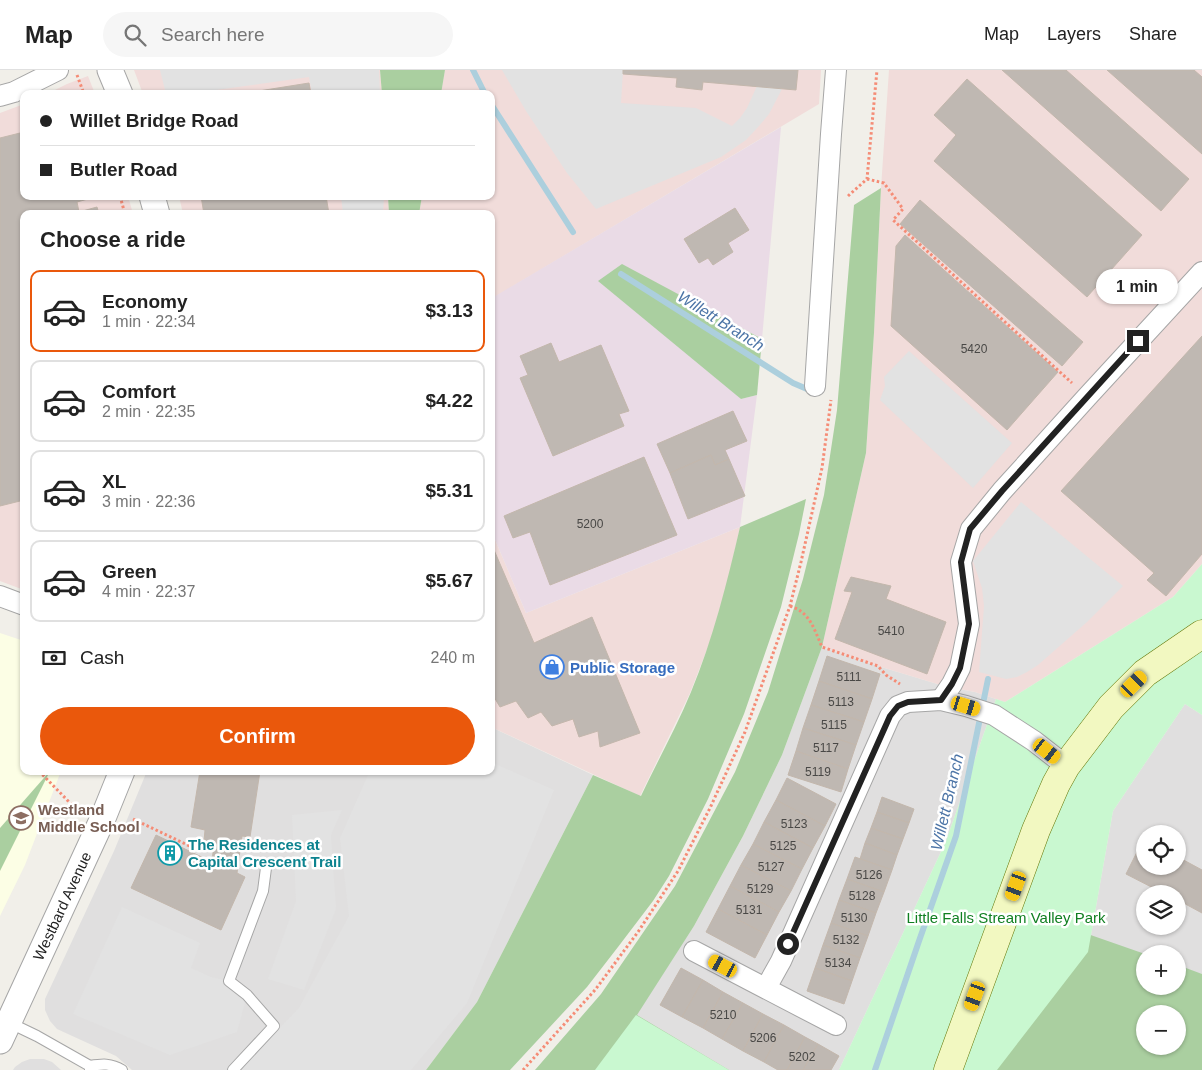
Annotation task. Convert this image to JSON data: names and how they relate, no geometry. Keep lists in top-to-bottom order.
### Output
{
  "streets": {
    "street": ["Westbard Avenue"]
  },
  "water": ["Willett Branch"],
  "parks": ["Little Falls Stream Valley Park"],
  "places": {
    "shop": ["Public Storage"],
    "school or university": ["Westland Middle School"],
    "building": ["The Residences at Capital Crescent Trail"]
  },
  "house_numbers": [
    "5420",
    "5200",
    "5410",
    "5111",
    "5113",
    "5115",
    "5117",
    "5119",
    "5123",
    "5125",
    "5127",
    "5126",
    "5129",
    "5128",
    "5131",
    "5130",
    "5132",
    "5134",
    "5210",
    "5206",
    "5202"
  ],
  "page": {
    "header": "Map",
    "search": "Search here",
    "nav": ["Map", "Layers", "Share"],
    "banner": ["Willet Bridge Road", "Butler Road"],
    "heading": "Choose a ride",
    "bubble": "1 min",
    "list": [
      {
        "name": "Economy",
        "note": "1 min · 22:34",
        "value": "$3.13"
      },
      {
        "name": "Comfort",
        "note": "2 min · 22:35",
        "value": "$4.22"
      },
      {
        "name": "XL",
        "note": "3 min · 22:36",
        "value": "$5.31"
      },
      {
        "name": "Green",
        "note": "4 min · 22:37",
        "value": "$5.67"
      }
    ],
    "pay": ["Cash", "240 m"],
    "buttons": "Confirm",
    "map_buttons": ["+", "−"]
  }
}
